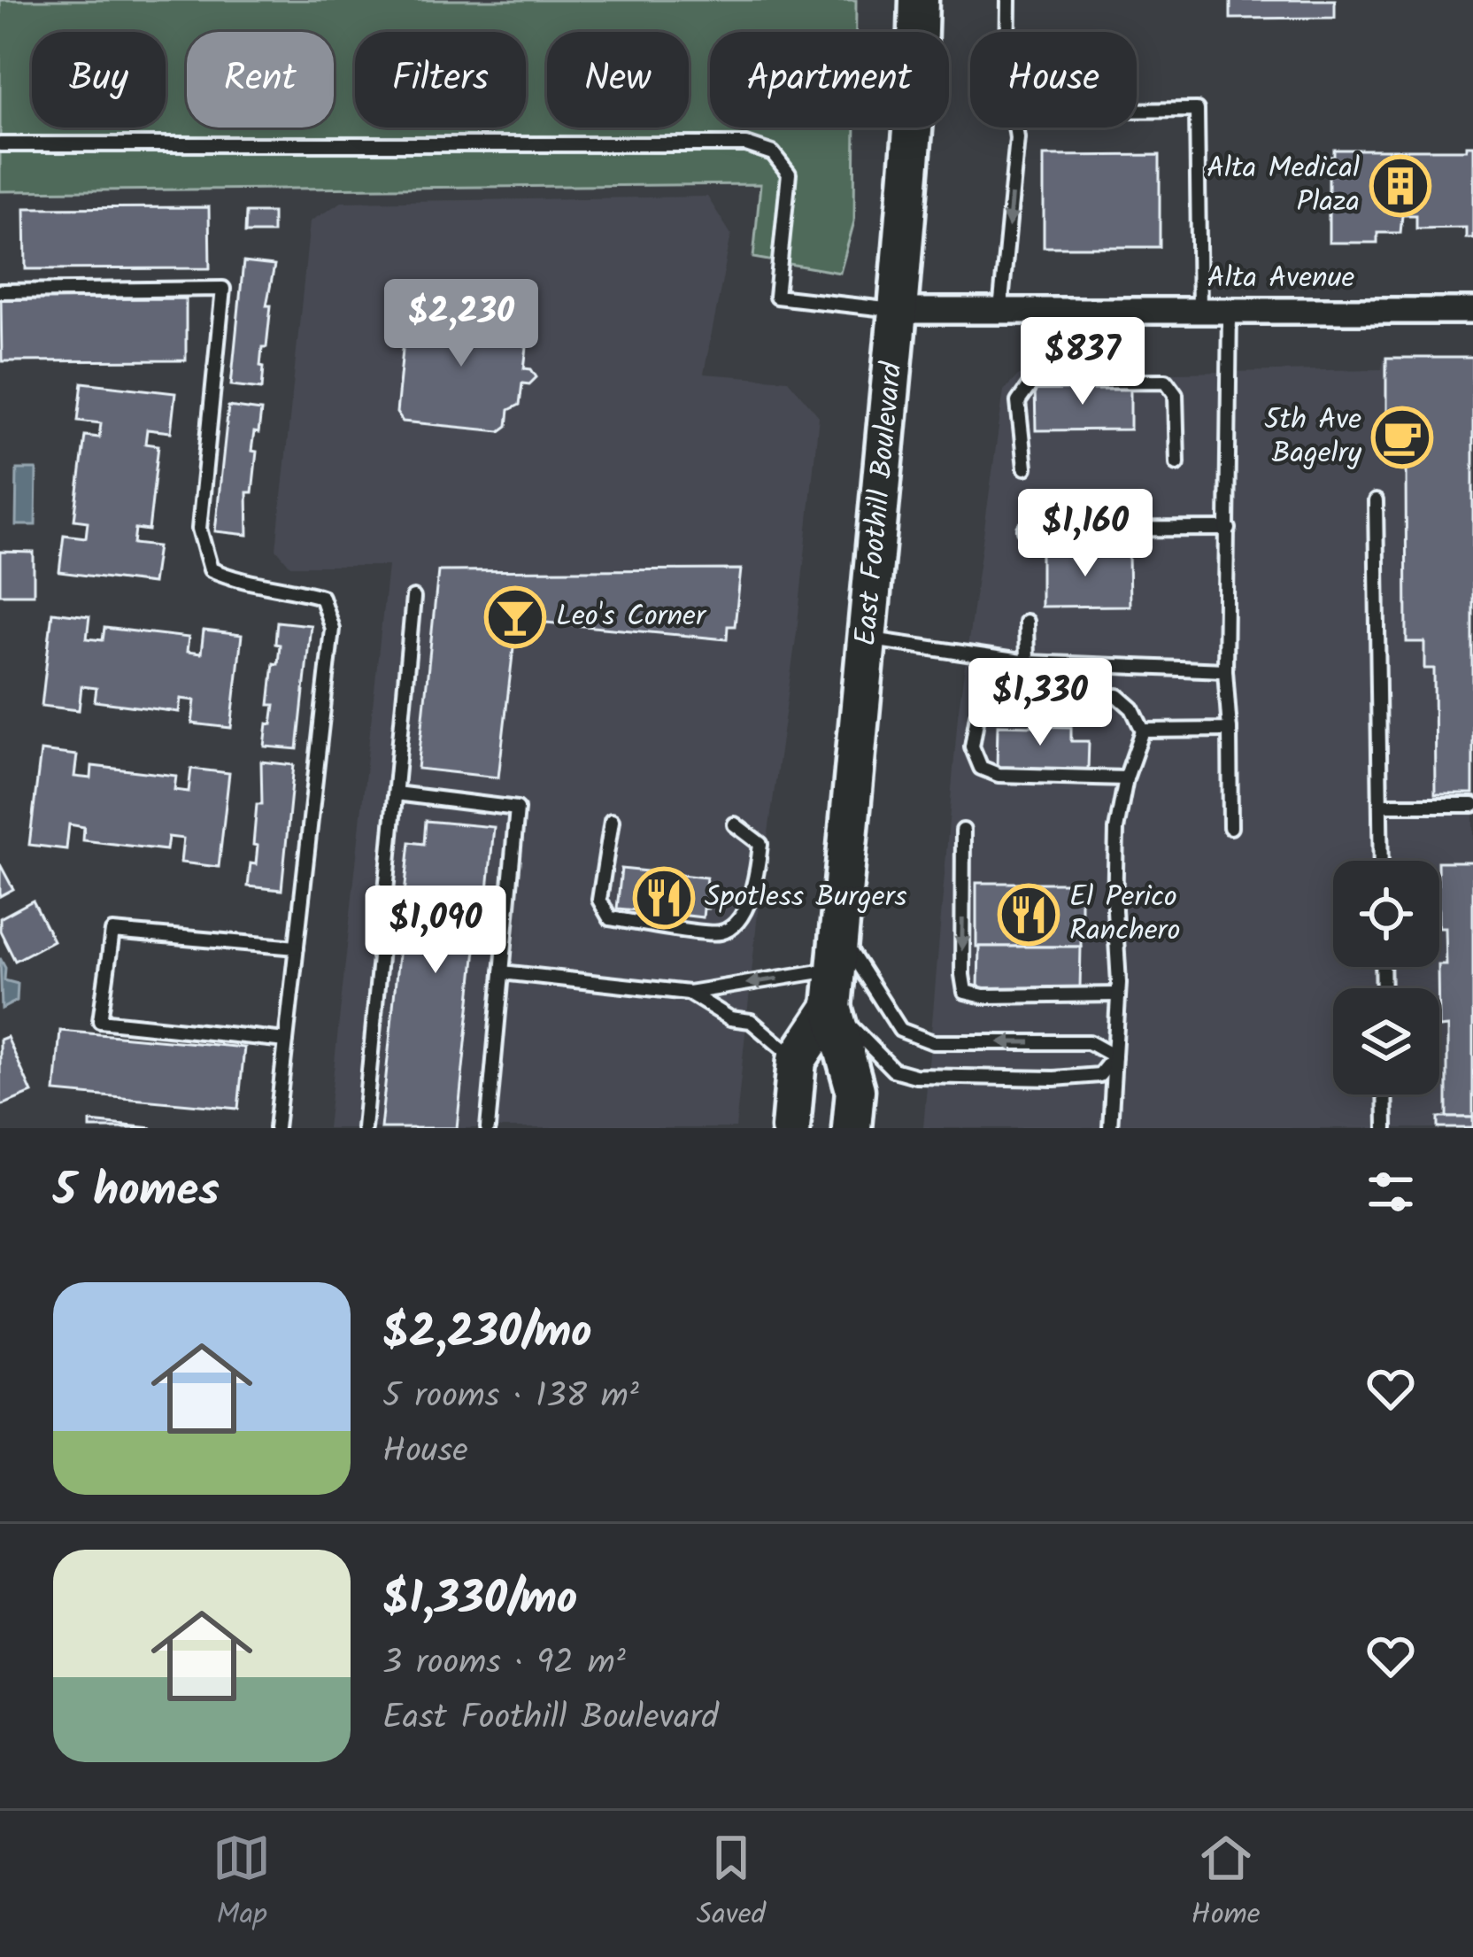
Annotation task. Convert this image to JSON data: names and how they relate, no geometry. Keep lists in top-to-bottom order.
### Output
{
  "streets": {
    "main road": ["East Foothill Boulevard"],
    "street": ["Alta Avenue"]
  },
  "crossings": [
    ["Alta Avenue", "East Foothill Boulevard"]
  ],
  "places": {
    "building": ["Alta Medical Plaza"],
    "cafe": ["5th Ave Bagelry"],
    "bar": ["Leo's Corner"],
    "restaurant": ["Spotless Burgers", "El Perico Ranchero"]
  },
  "page": {
    "chip": [
      "Buy",
      "Rent",
      "Filters",
      "New",
      "Apartment",
      "House"
    ],
    "price": [
      "$2,230",
      "$837",
      "$1,160",
      "$1,330",
      "$1,090"
    ],
    "heading": "5 homes",
    "list": [
      {
        "name": "$2,230/mo",
        "note": "5 rooms · 138 m² · House"
      },
      {
        "name": "$1,330/mo",
        "note": "3 rooms · 92 m² · East Foothill Boulevard"
      }
    ],
    "tabs": ["Map", "Saved", "Home"]
  }
}
